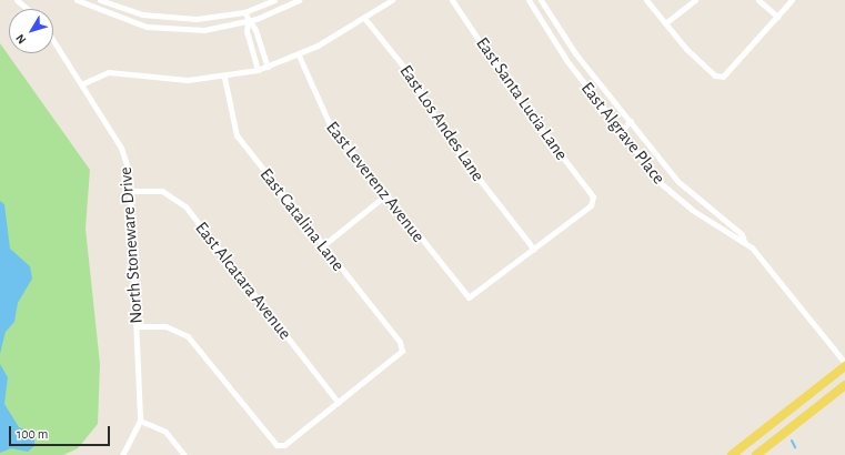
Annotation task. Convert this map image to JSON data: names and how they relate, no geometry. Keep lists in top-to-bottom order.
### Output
{
  "streets": {
    "street": [
      "East Santa Lucia Lane",
      "East Los Andes Lane",
      "East Algrave Place",
      "East Leverenz Avenue",
      "East Catalina Lane",
      "North Stoneware Drive",
      "East Alcatara Avenue"
    ]
  },
  "crossings": [
    ["East Santa Lucia Lane", "East Los Andes Lane"],
    ["East Santa Lucia Lane", "East Leverenz Avenue"],
    ["East Los Andes Lane", "East Leverenz Avenue"],
    ["East Catalina Lane", "East Alcatara Avenue"],
    ["North Stoneware Drive", "East Alcatara Avenue"]
  ],
  "scale_bar": "100 m",
  "north": "bottom left"
}
